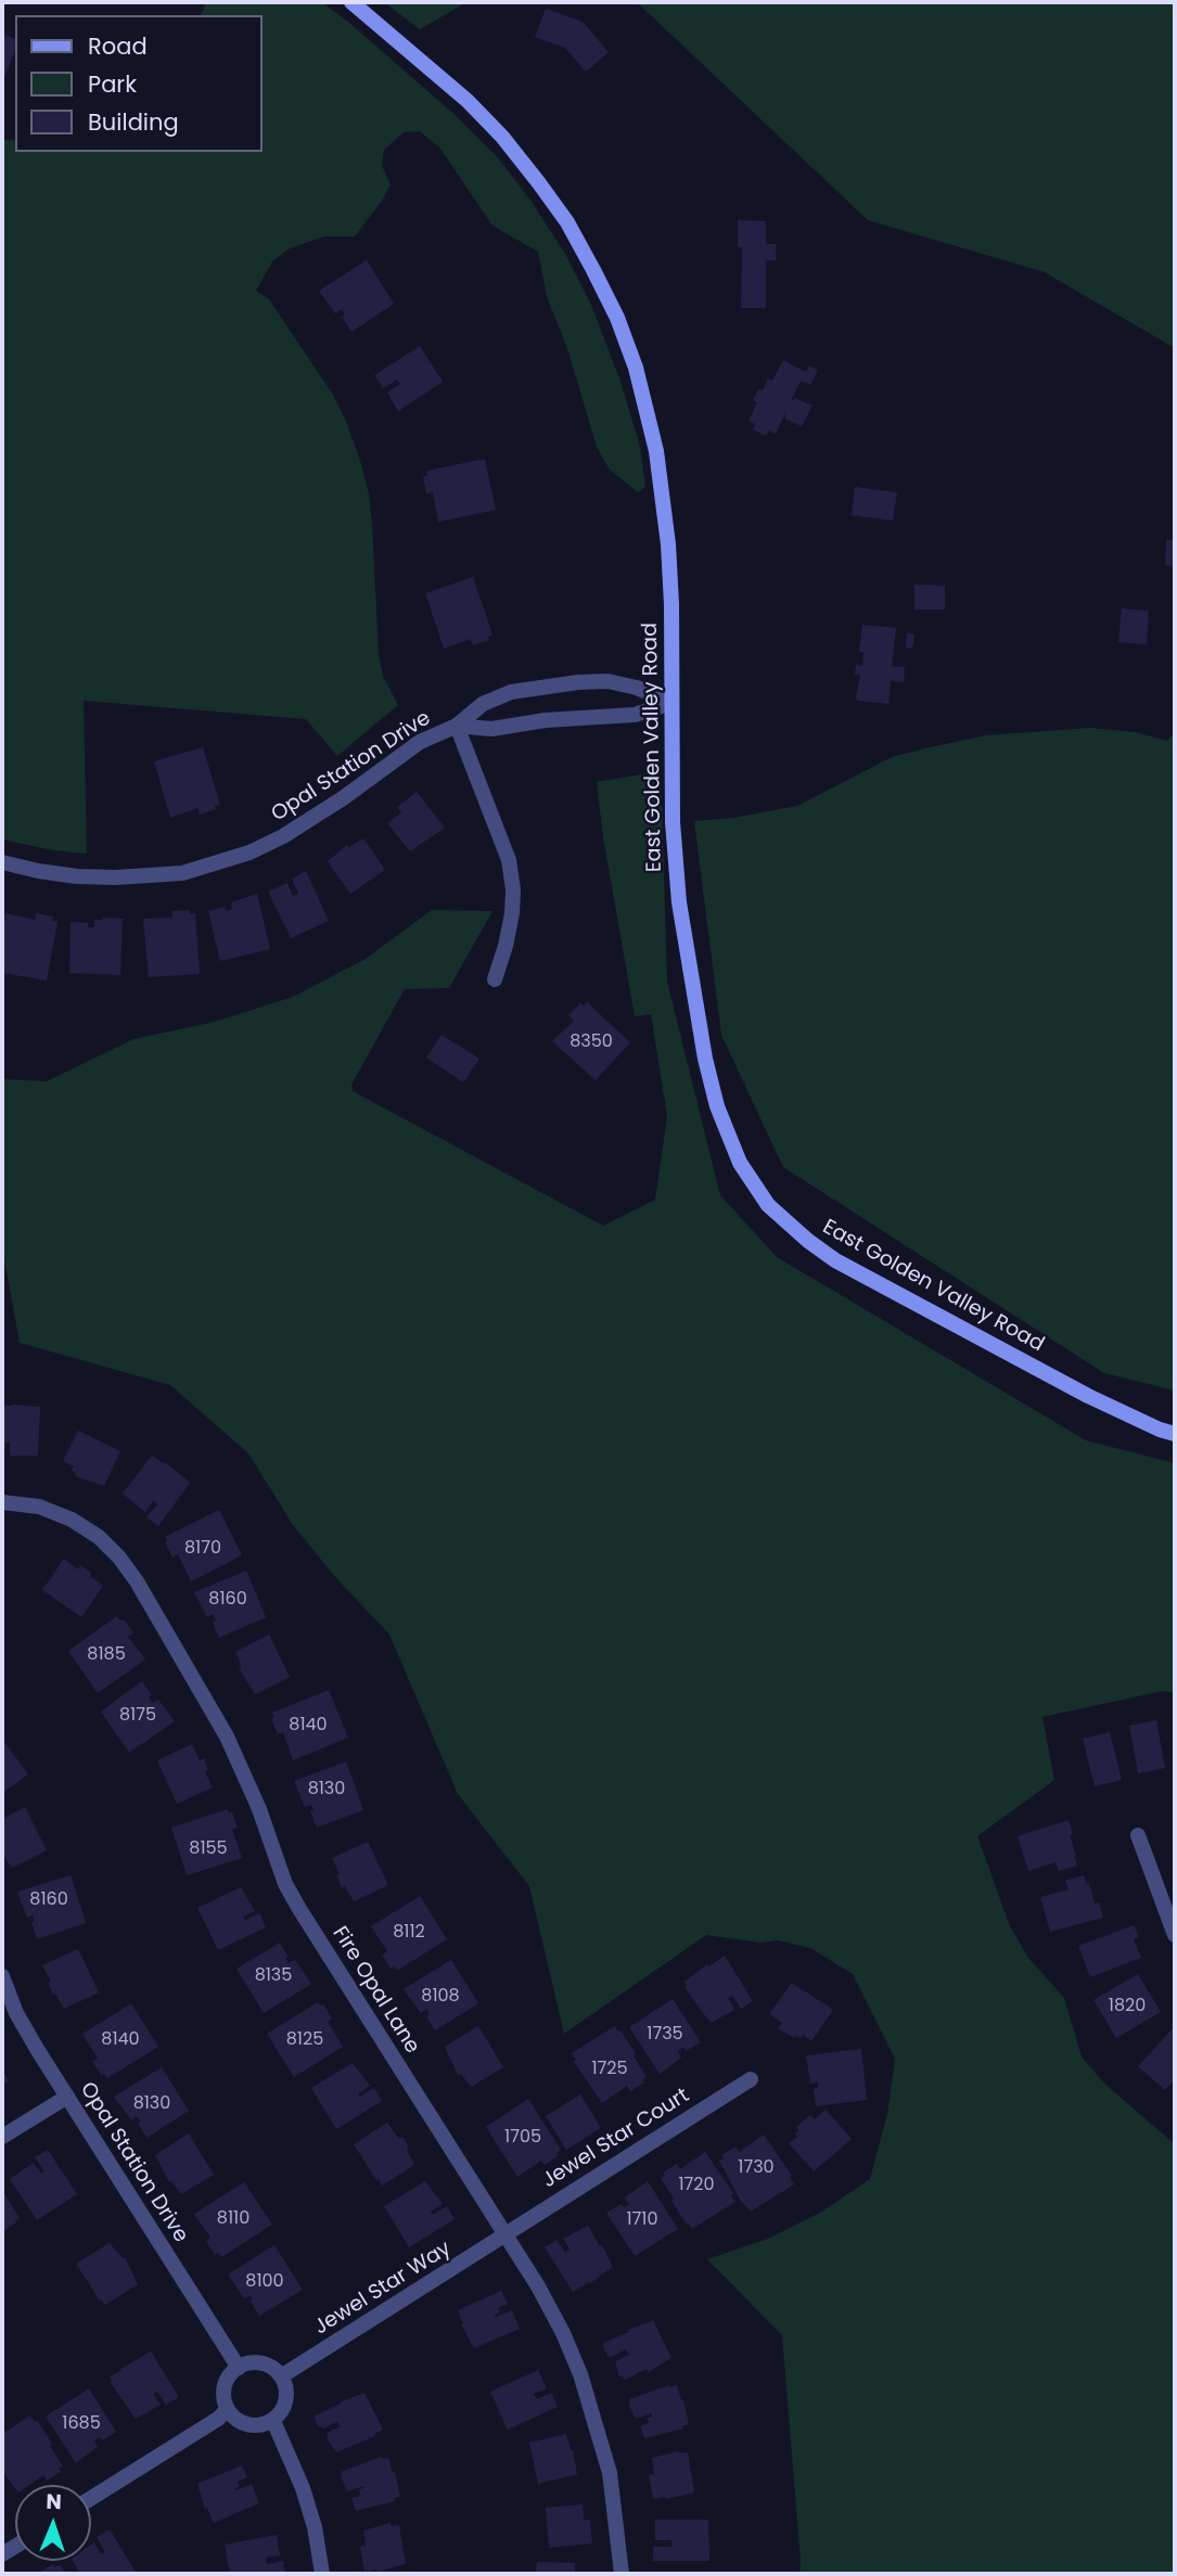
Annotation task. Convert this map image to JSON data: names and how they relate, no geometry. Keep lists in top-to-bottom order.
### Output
{
  "streets": {
    "main road": ["East Golden Valley Road"],
    "street": [
      "Opal Station Drive",
      "Fire Opal Lane",
      "Jewel Star Court",
      "Jewel Star Way"
    ]
  },
  "crossings": [
    ["East Golden Valley Road", "Opal Station Drive"],
    ["Opal Station Drive", "Jewel Star Way"],
    ["Fire Opal Lane", "Jewel Star Court"],
    ["Fire Opal Lane", "Jewel Star Way"],
    ["Jewel Star Court", "Jewel Star Way"]
  ],
  "house_numbers": [
    "8350",
    "8170",
    "8160",
    "8185",
    "8175",
    "8140",
    "8130",
    "8155",
    "8160",
    "8112",
    "8135",
    "8108",
    "1820",
    "1735",
    "8140",
    "8125",
    "1725",
    "8130",
    "1705",
    "1730",
    "1720",
    "8110",
    "1710",
    "8100",
    "1685"
  ],
  "legend": ["Road", "Park", "Building"],
  "north": "top"
}
